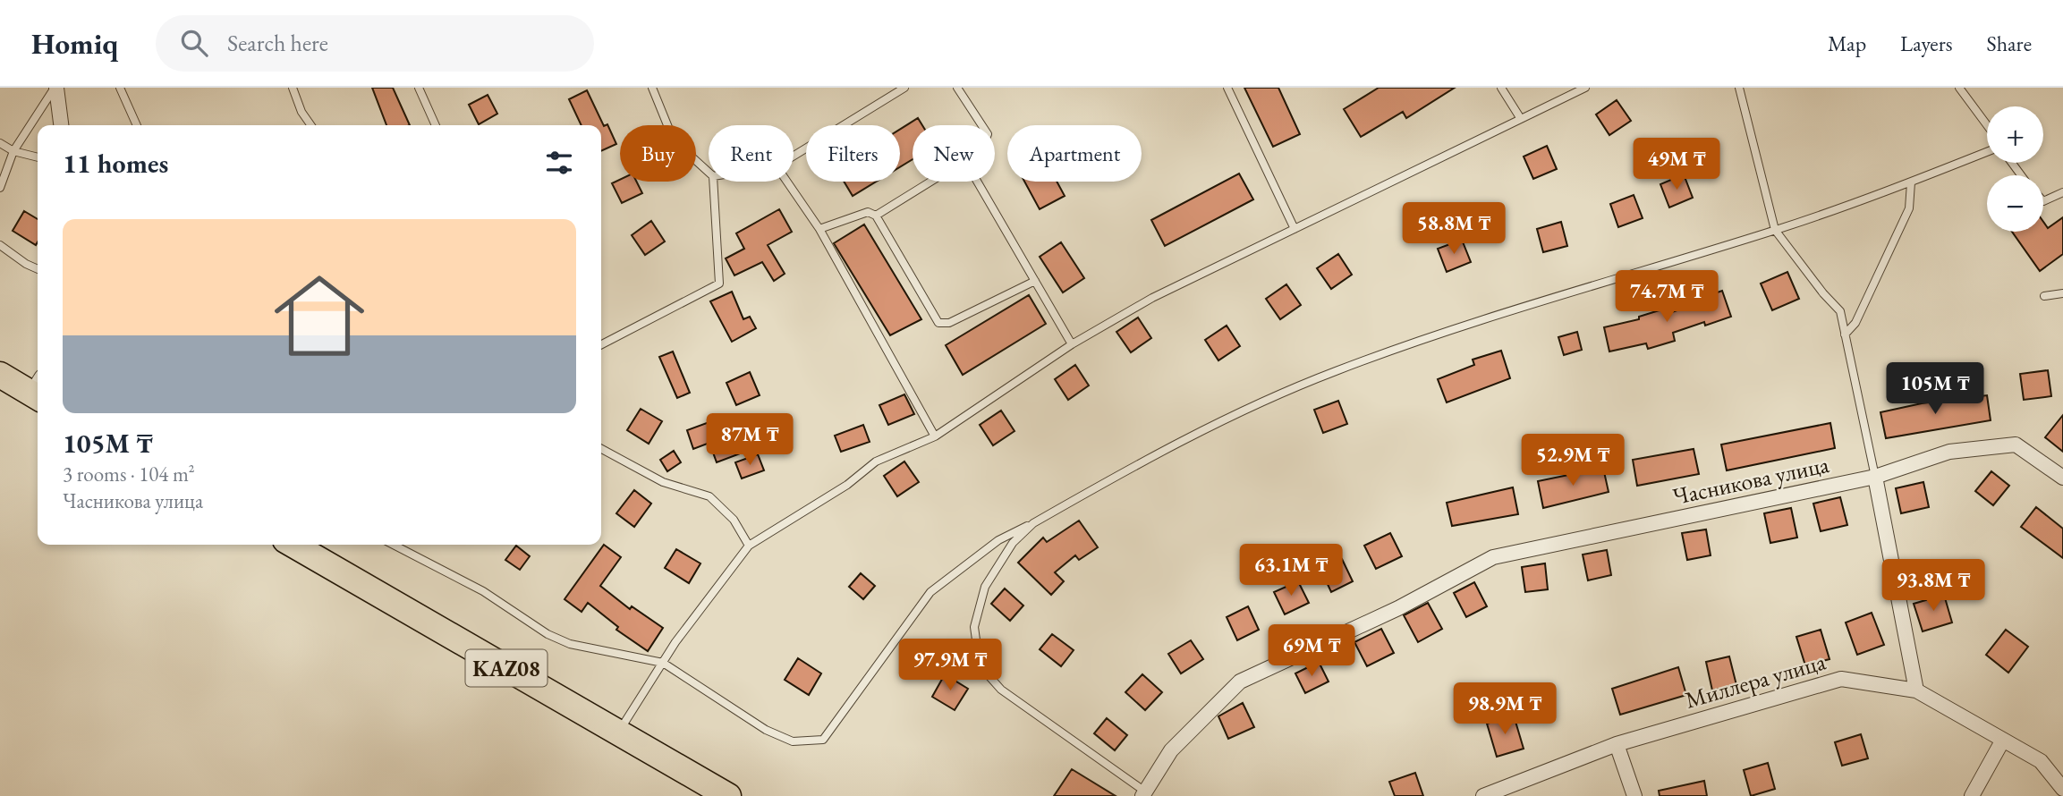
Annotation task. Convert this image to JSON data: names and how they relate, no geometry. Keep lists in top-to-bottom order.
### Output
{
  "streets": {
    "highway": ["KAZ08"],
    "street": ["Часникова улица", "Миллера улица"]
  },
  "page": {
    "header": "Homiq",
    "search": "Search here",
    "nav": ["Map", "Layers", "Share"],
    "map_buttons": ["+", "−"],
    "chip": [
      "Buy",
      "Rent",
      "Filters",
      "New",
      "Apartment"
    ],
    "heading": "11 homes",
    "price": [
      "49M ₸",
      "58.8M ₸",
      "74.7M ₸",
      "105M ₸",
      "87M ₸",
      "52.9M ₸",
      "63.1M ₸",
      "93.8M ₸",
      "69M ₸",
      "97.9M ₸",
      "98.9M ₸"
    ],
    "list": [
      {
        "name": "105M ₸",
        "note": "3 rooms · 104 m² · Часникова улица"
      }
    ]
  }
}
